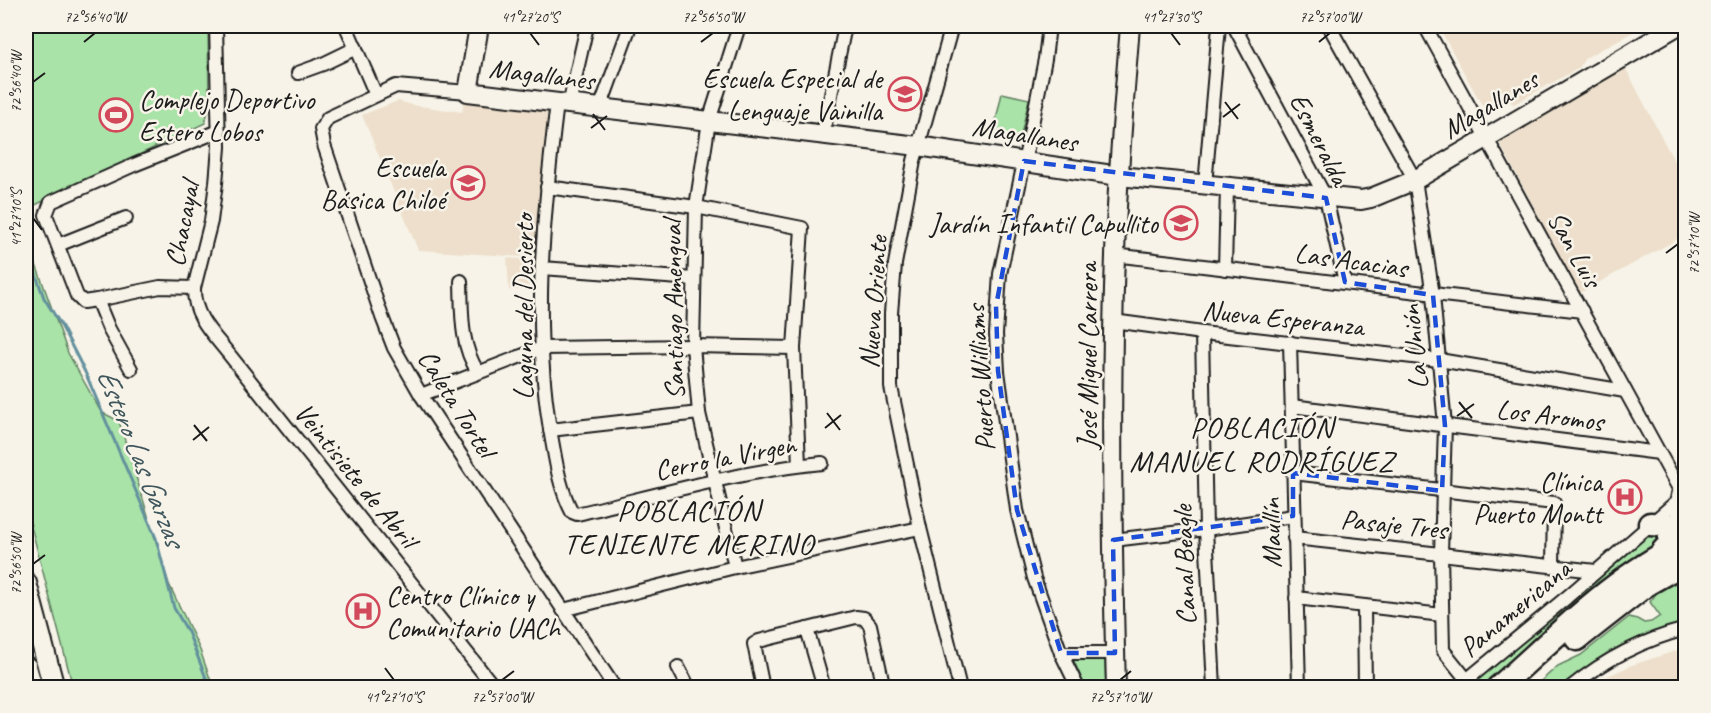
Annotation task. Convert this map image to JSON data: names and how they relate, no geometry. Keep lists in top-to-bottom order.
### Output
{
  "streets": {
    "street": [
      "Magallanes",
      "Esmeralda",
      "Chacayal",
      "San Luis",
      "Las Acacias",
      "Nueva Oriente",
      "Laguna del Desierto",
      "Santiago Amengual",
      "Nueva Esperanza",
      "La Unión",
      "José Miguel Carrera",
      "Puerto Williams",
      "Caleta Tortel",
      "Los Aromos",
      "Cerro la Virgen",
      "Veintisiete de Abril",
      "Pasaje Tres",
      "Maullín",
      "Canal Beagle",
      "Panamericana"
    ]
  },
  "crossings": [
    ["Magallanes", "Esmeralda"],
    ["Magallanes", "San Luis"],
    ["Magallanes", "Nueva Oriente"],
    ["Magallanes", "Laguna del Desierto"],
    ["Magallanes", "Santiago Amengual"],
    ["Magallanes", "La Unión"],
    ["Magallanes", "José Miguel Carrera"],
    ["Magallanes", "Puerto Williams"],
    ["Magallanes", "Caleta Tortel"],
    ["Esmeralda", "Las Acacias"],
    ["Chacayal", "Veintisiete de Abril"],
    ["San Luis", "Las Acacias"],
    ["San Luis", "Nueva Esperanza"],
    ["San Luis", "Los Aromos"],
    ["San Luis", "Panamericana"],
    ["Las Acacias", "La Unión"],
    ["Las Acacias", "José Miguel Carrera"],
    ["Laguna del Desierto", "Cerro la Virgen"],
    ["Santiago Amengual", "Cerro la Virgen"],
    ["Nueva Esperanza", "La Unión"],
    ["Nueva Esperanza", "José Miguel Carrera"],
    ["Nueva Esperanza", "Maullín"],
    ["Nueva Esperanza", "Canal Beagle"],
    ["La Unión", "Los Aromos"],
    ["La Unión", "Pasaje Tres"],
    ["La Unión", "Panamericana"],
    ["Los Aromos", "Maullín"],
    ["Pasaje Tres", "Maullín"],
    ["Pasaje Tres", "Panamericana"]
  ],
  "districts": ["POBLACIÓN MANUEL RODRÍGUEZ", "POBLACIÓN TENIENTE MERINO"],
  "water": ["Estero Las Garzas"],
  "places": {
    "school or university": ["Escuela Especial de Lenguaje Vainilla", "Escuela Básica Chiloé", "Jardín Infantil Capullito"],
    "sports": ["Complejo Deportivo Estero Lobos"],
    "hospital": ["Clínica Puerto Montt", "Centro Clínico y Comunitario UACh"]
  },
  "coordinates": [
    "72°56'40\"W",
    "41°27'20\"S",
    "72°56'50\"W",
    "41°27'30\"S",
    "72°57'00\"W",
    "41°27'10\"S",
    "72°57'10\"W"
  ]
}
